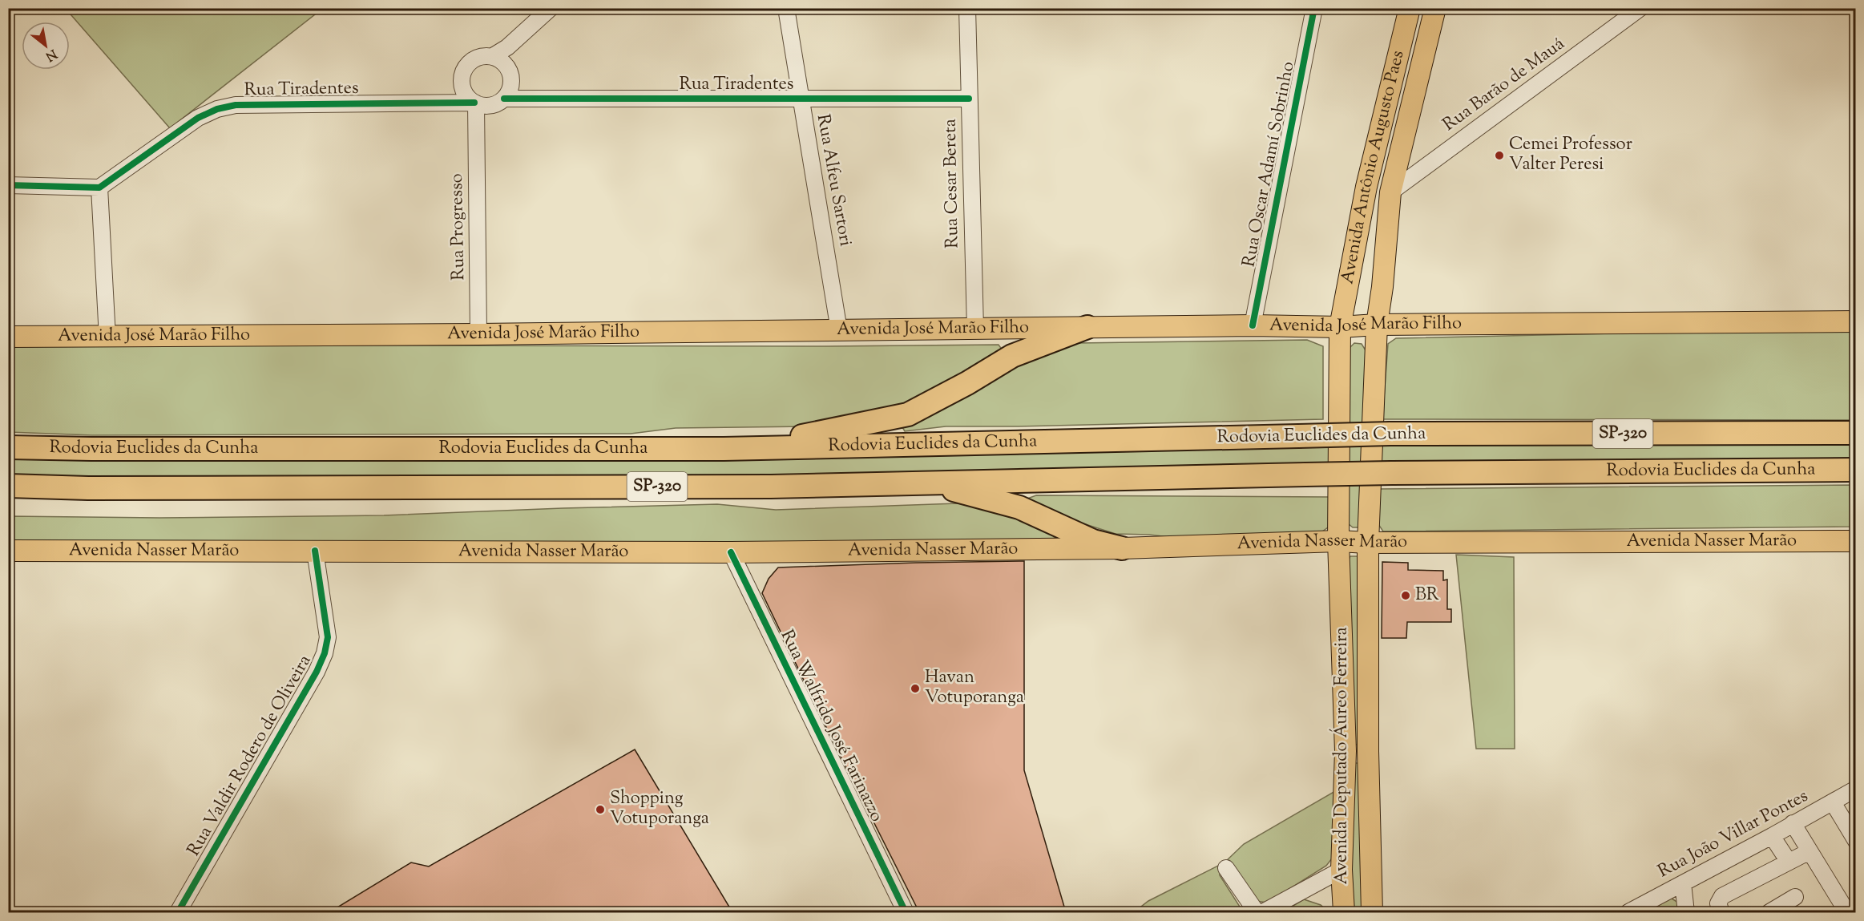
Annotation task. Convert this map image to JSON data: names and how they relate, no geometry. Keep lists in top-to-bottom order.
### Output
{
  "streets": {
    "highway": ["SP-320", "Rodovia Euclides da Cunha"],
    "main road": [
      "Avenida Antônio Augusto Paes",
      "Avenida José Marão Filho",
      "Avenida Nasser Marão",
      "Avenida Deputado Áureo Ferreira"
    ],
    "street": [
      "Rua Tiradentes",
      "Rua Barão de Mauá",
      "Rua Oscar Adamí Sobrinho",
      "Rua Alfeu Sartori",
      "Rua Cesar Bereta",
      "Rua Progresso",
      "Rua Walfrido José Farinazzo",
      "Rua Valdir Rodero de Oliveira",
      "Rua João Villar Pontes"
    ]
  },
  "crossings": [
    ["Rua Tiradentes", "Rua Alfeu Sartori"],
    ["Rua Tiradentes", "Rua Cesar Bereta"],
    ["Rua Tiradentes", "Rua Progresso"],
    ["Rua Barão de Mauá", "Avenida Antônio Augusto Paes"],
    ["Rua Oscar Adamí Sobrinho", "Avenida José Marão Filho"],
    ["Avenida Antônio Augusto Paes", "Avenida José Marão Filho"],
    ["Avenida Antônio Augusto Paes", "Avenida Nasser Marão"],
    ["Avenida Antônio Augusto Paes", "Avenida Deputado Áureo Ferreira"],
    ["Rua Alfeu Sartori", "Avenida José Marão Filho"],
    ["Rua Cesar Bereta", "Avenida José Marão Filho"],
    ["Rua Progresso", "Avenida José Marão Filho"],
    ["Avenida Nasser Marão", "Rua Walfrido José Farinazzo"],
    ["Avenida Nasser Marão", "Rua Valdir Rodero de Oliveira"],
    ["Avenida Nasser Marão", "Avenida Deputado Áureo Ferreira"]
  ],
  "places": [
    "Cemei Professor Valter Peresi",
    "BR",
    "Havan Votuporanga",
    "Shopping Votuporanga"
  ],
  "north": "bottom right"
}
